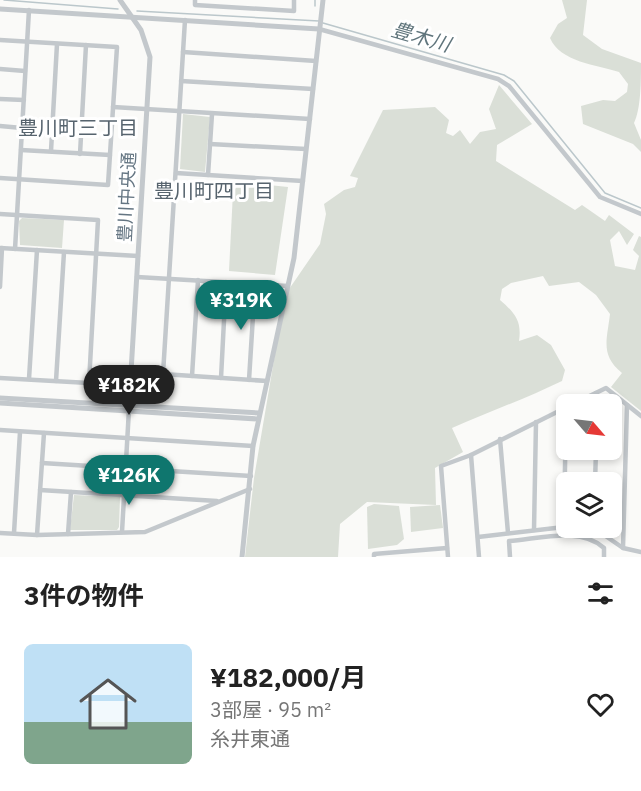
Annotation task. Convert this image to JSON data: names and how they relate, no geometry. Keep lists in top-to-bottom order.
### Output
{
  "streets": {
    "street": ["豊川中央通"]
  },
  "districts": ["豊川町三丁目", "豊川町四丁目"],
  "water": ["豊木川"],
  "north": "bottom right",
  "page": {
    "price": ["¥319K", "¥182K", "¥126K"],
    "heading": "3件の物件",
    "list": [
      {
        "name": "¥182,000/月",
        "note": "3部屋 · 95 m² · 糸井東通"
      }
    ]
  }
}
